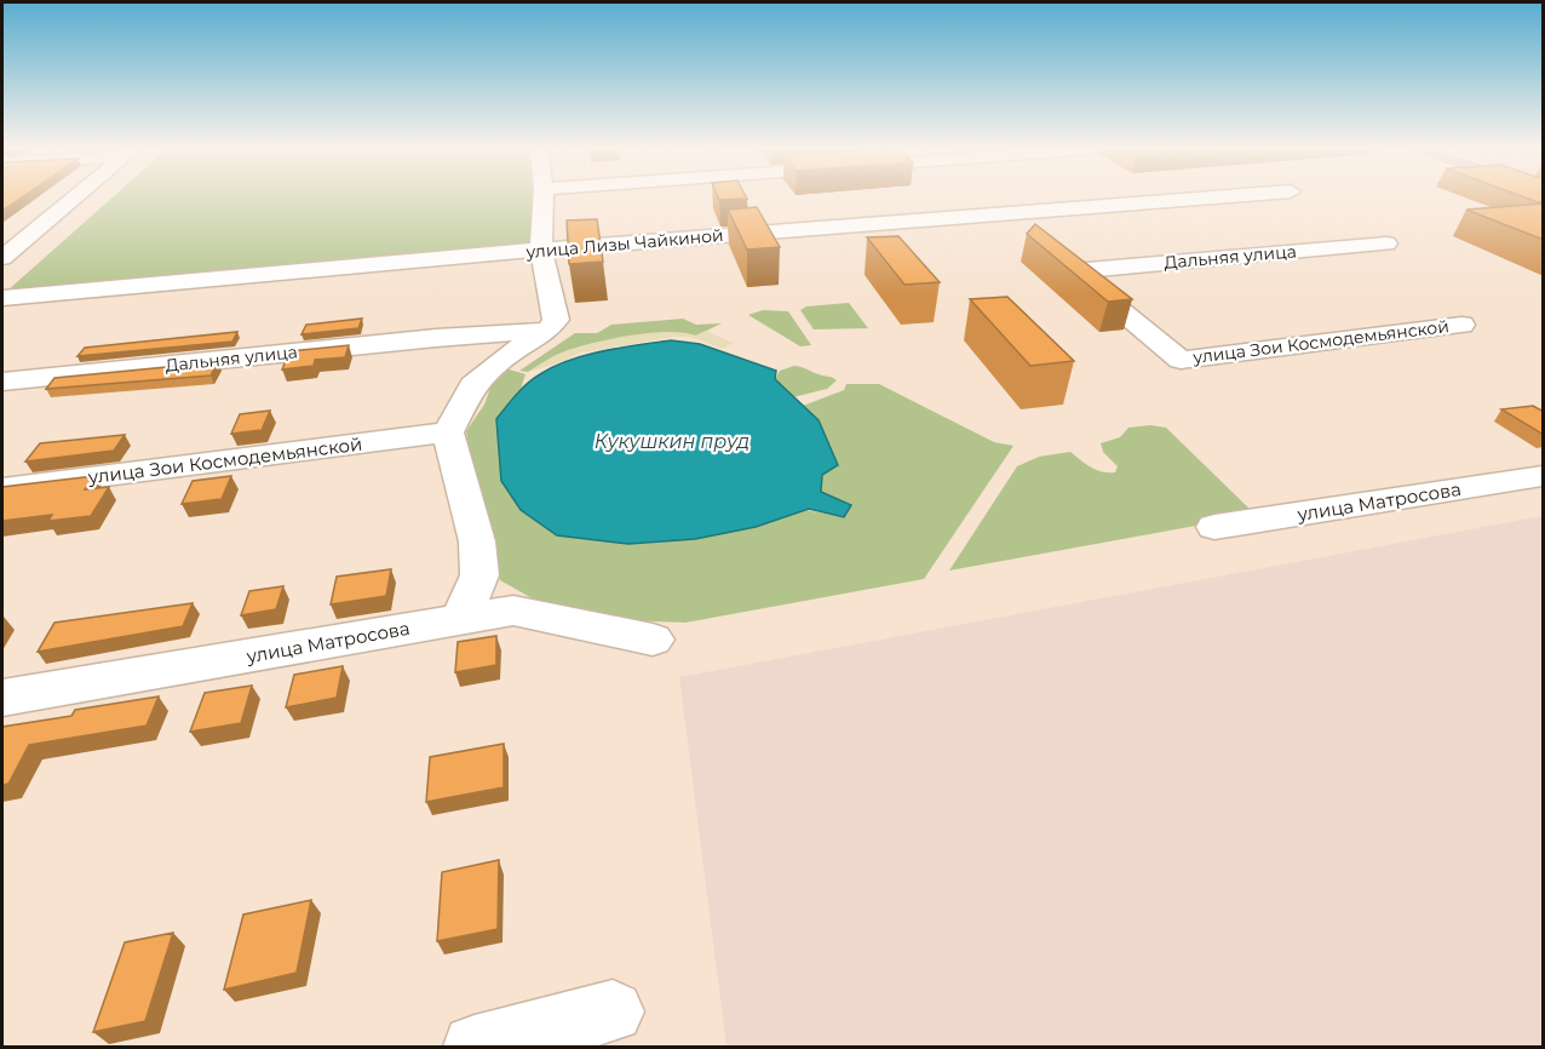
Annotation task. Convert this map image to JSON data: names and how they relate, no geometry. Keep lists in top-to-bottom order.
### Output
{
  "streets": {
    "street": [
      "улица Лизы Чайкиной",
      "Дальняя улица",
      "улица Зои Космодемьянской",
      "улица Матросова"
    ]
  },
  "crossings": [
    ["Дальняя улица", "улица Зои Космодемьянской"]
  ],
  "water": ["Кукушкин пруд"]
}
